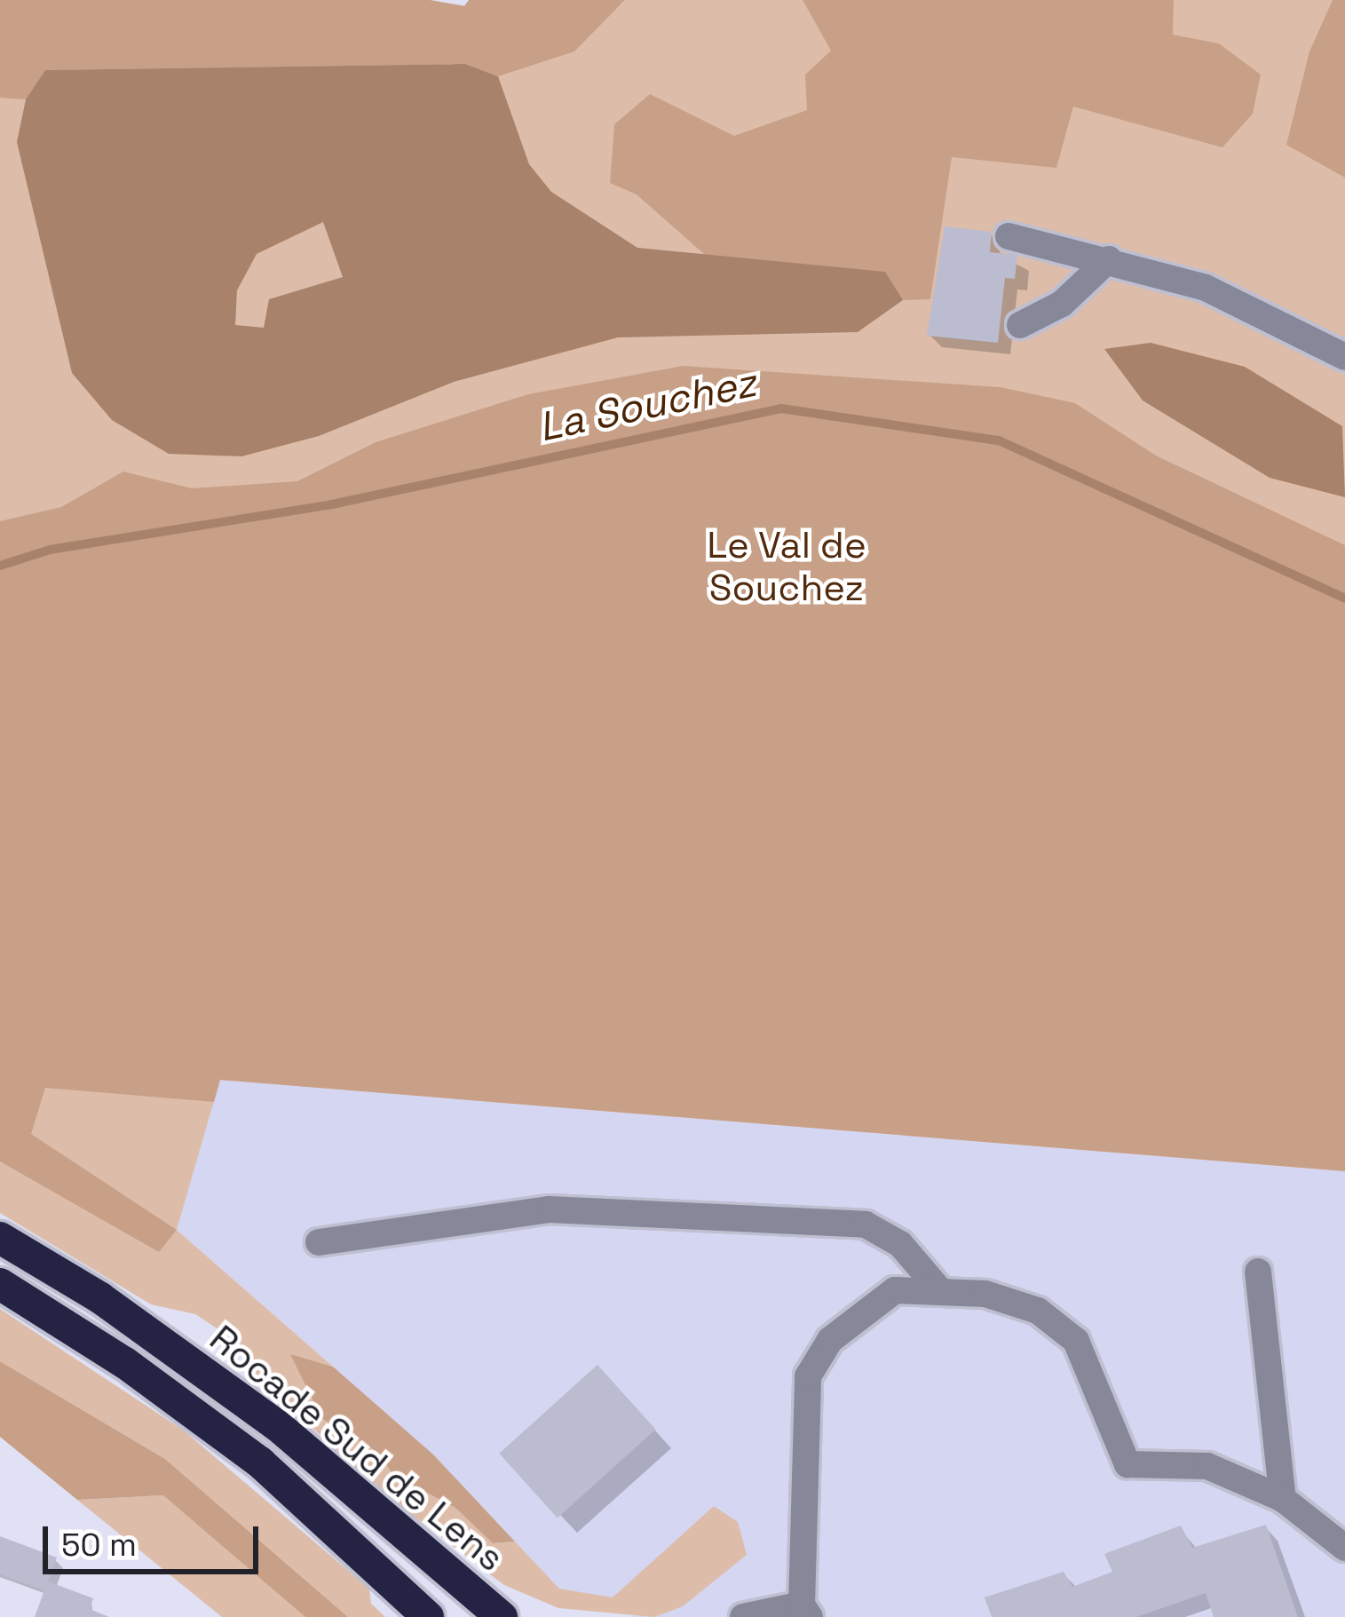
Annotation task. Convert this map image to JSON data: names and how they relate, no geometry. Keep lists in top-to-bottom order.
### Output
{
  "streets": {
    "highway": ["Rocade Sud de Lens"]
  },
  "water": ["La Souchez"],
  "parks": ["Le Val de Souchez"],
  "scale_bar": "50 m"
}
